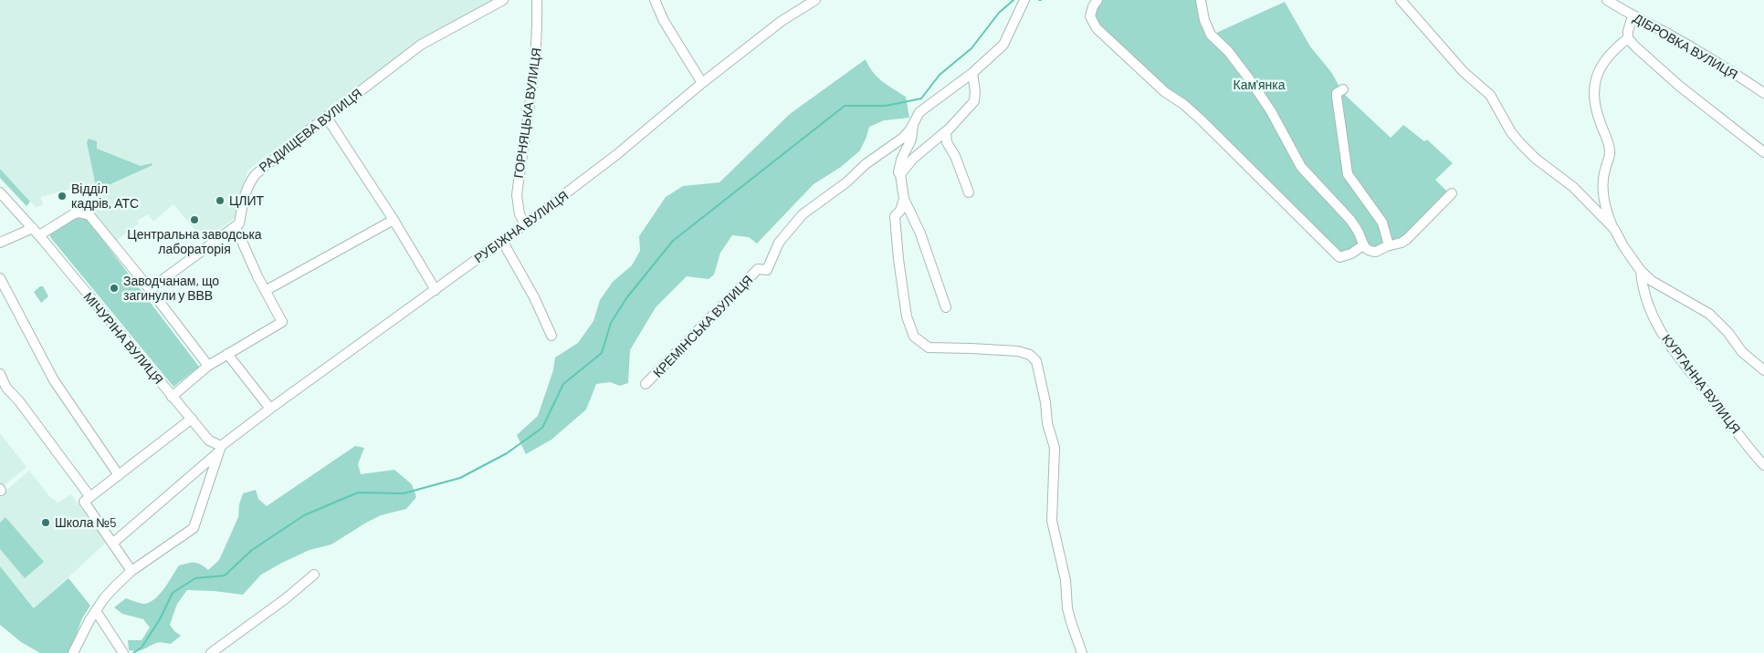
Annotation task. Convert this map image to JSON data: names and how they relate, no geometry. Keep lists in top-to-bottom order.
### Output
{
  "streets": {
    "street": [
      "ДІБРОВКА ВУЛИЦЯ",
      "ГОРНЯЦЬКА ВУЛИЦЯ",
      "РАДИЩЕВА ВУЛИЦЯ",
      "РУБІЖНА ВУЛИЦЯ",
      "КРЕМІНСЬКА ВУЛИЦЯ",
      "МІЧУРІНА ВУЛИЦЯ",
      "КУРГАННА ВУЛИЦЯ"
    ]
  },
  "crossings": [
    ["ГОРНЯЦЬКА ВУЛИЦЯ", "РУБІЖНА ВУЛИЦЯ"],
    ["РУБІЖНА ВУЛИЦЯ", "МІЧУРІНА ВУЛИЦЯ"]
  ],
  "parks": ["Кам'янка"],
  "places": [
    "Відділ кадрів, АТС",
    "ЦЛИТ",
    "Центральна заводська лабораторія",
    "Заводчанам, що загинули у ВВВ",
    "Школа №5"
  ]
}
